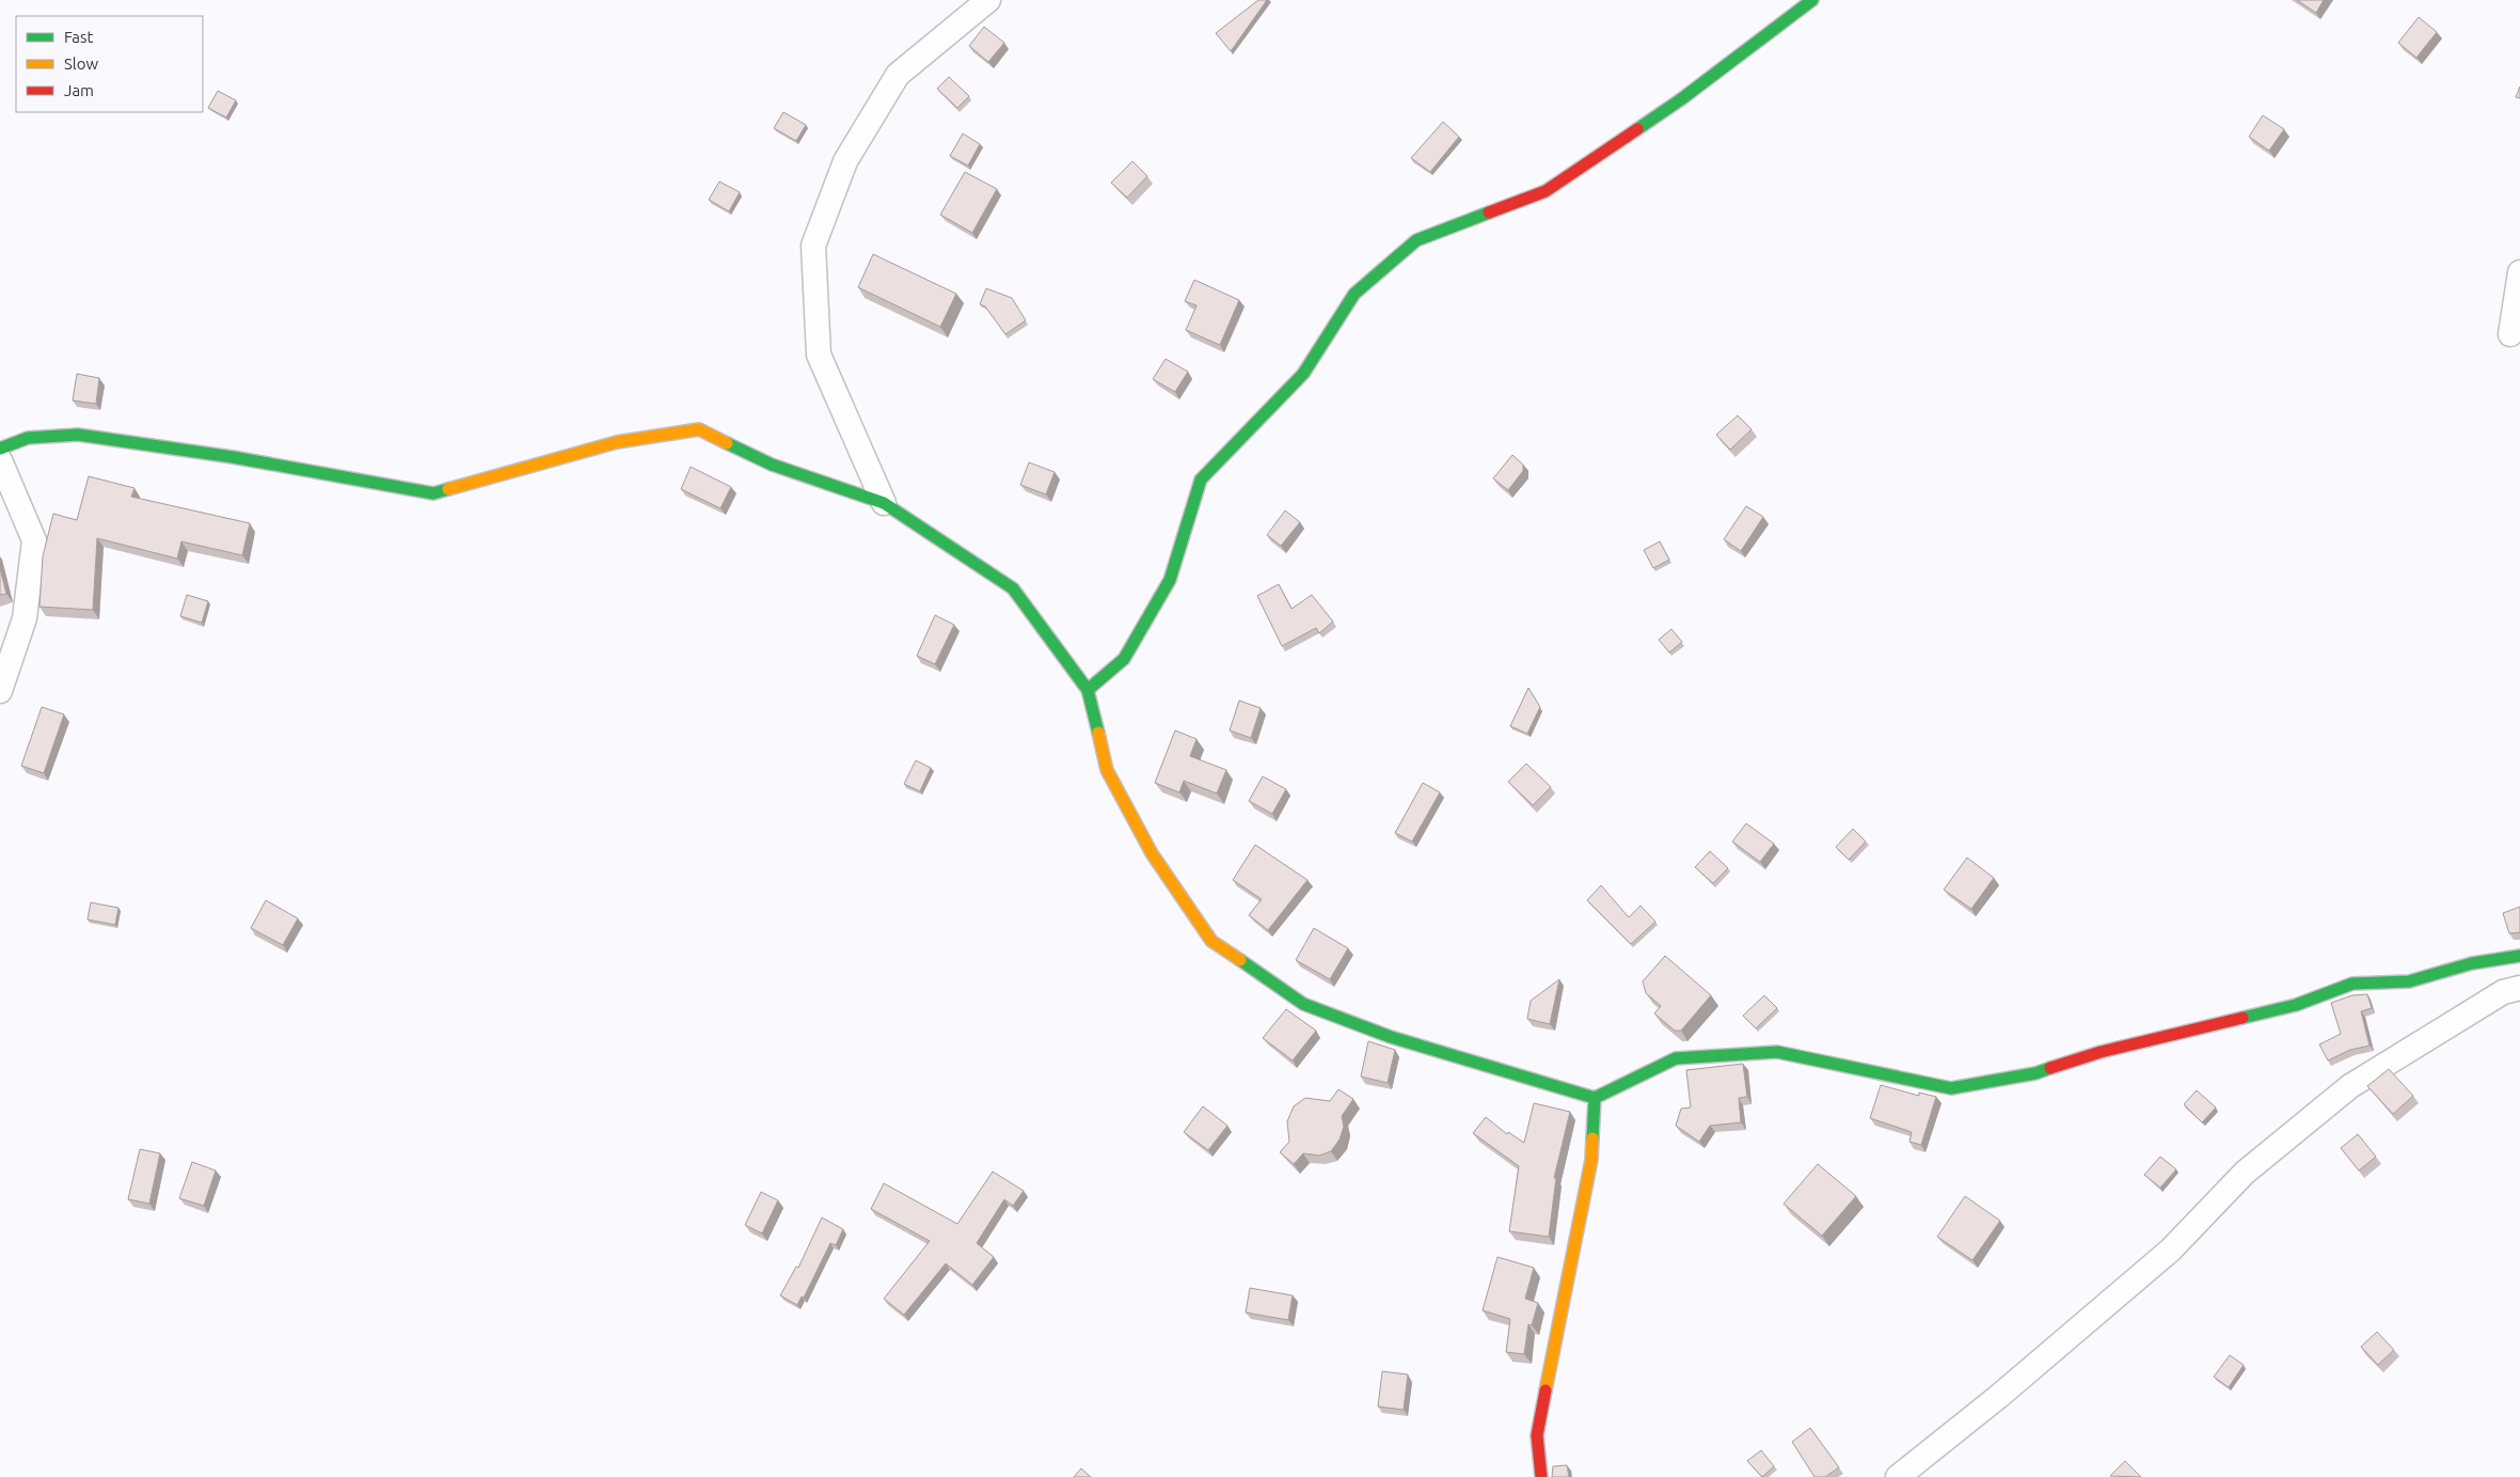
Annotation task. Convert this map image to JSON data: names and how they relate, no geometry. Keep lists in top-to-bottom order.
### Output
{
  "legend": ["Fast", "Slow", "Jam"]
}
